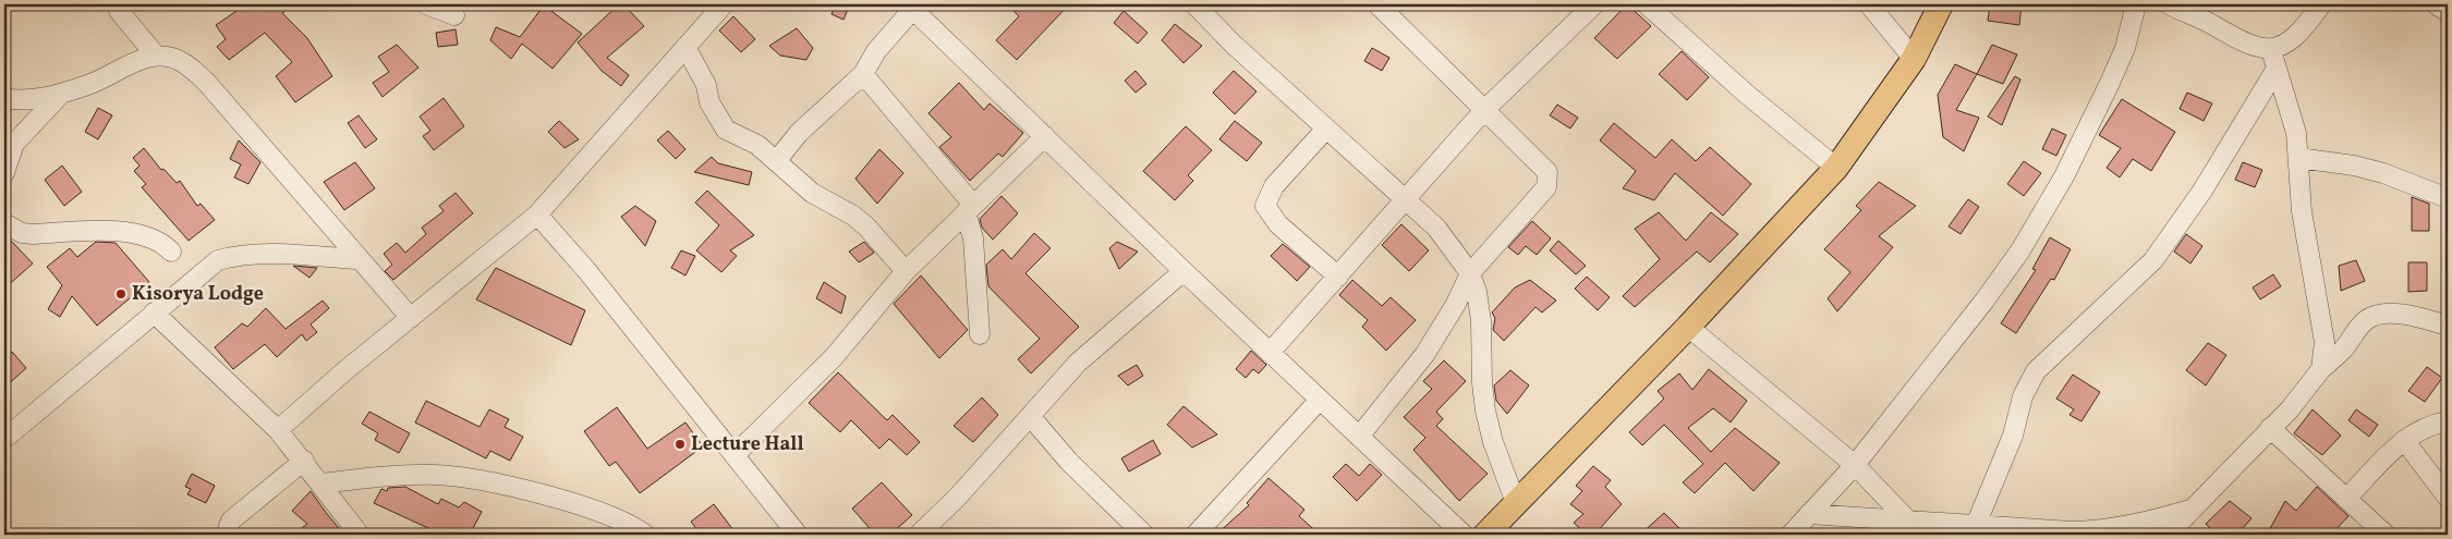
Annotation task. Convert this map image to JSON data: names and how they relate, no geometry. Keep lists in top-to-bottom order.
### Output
{
  "places": ["Kisorya Lodge", "Lecture Hall"]
}
